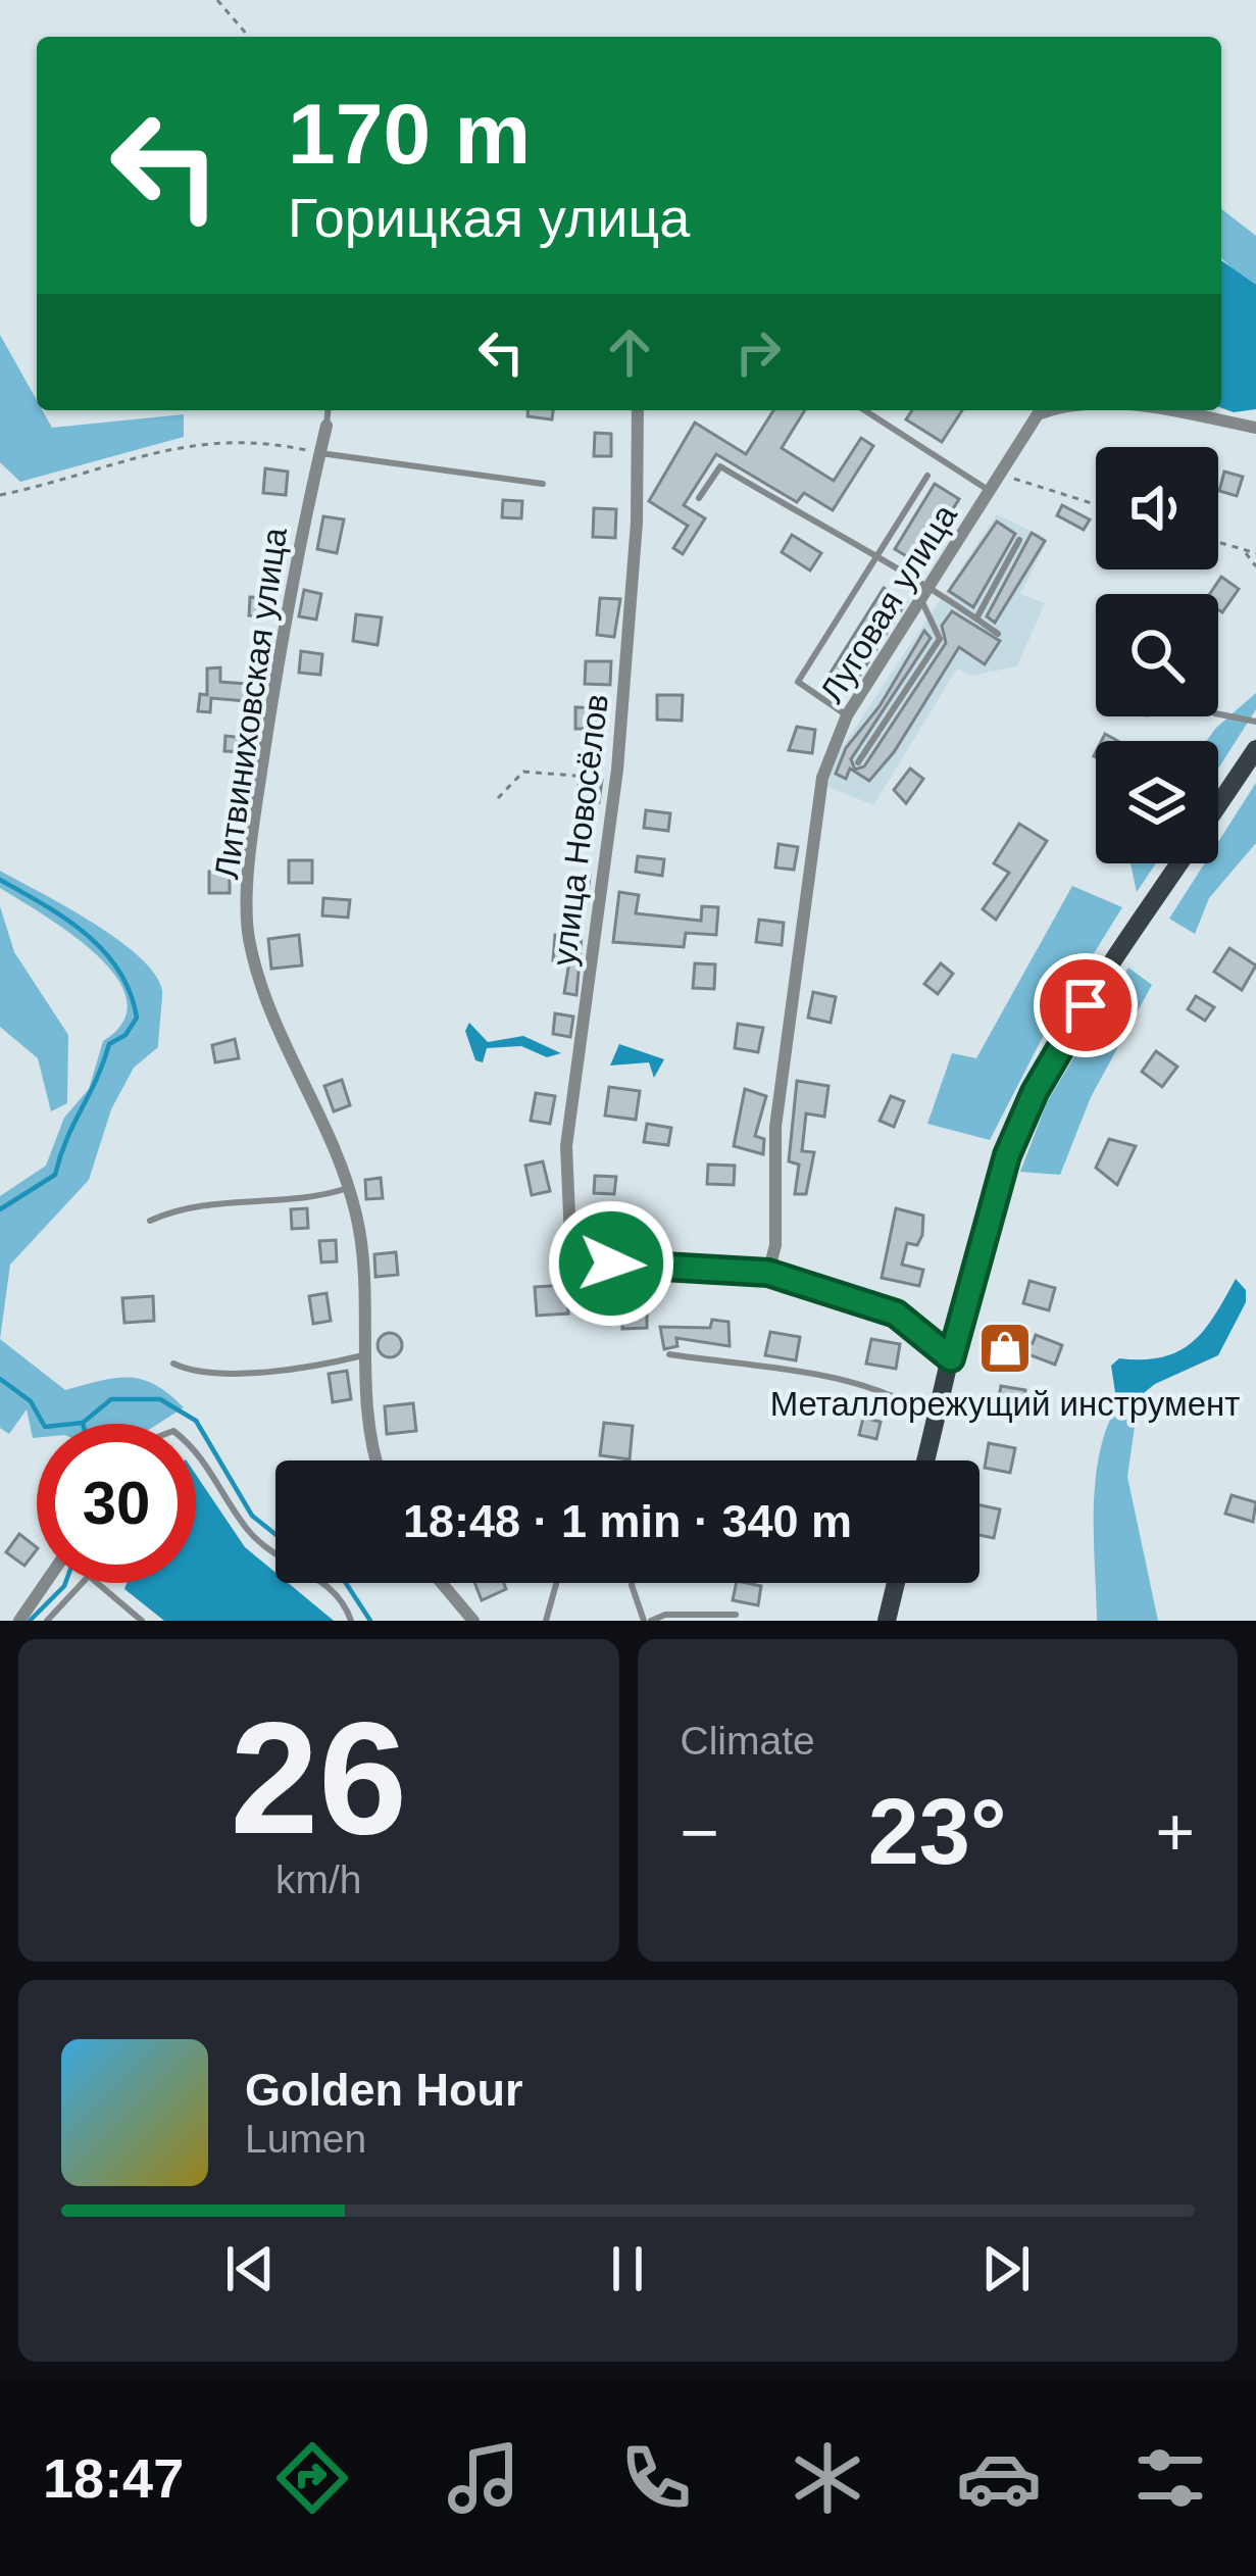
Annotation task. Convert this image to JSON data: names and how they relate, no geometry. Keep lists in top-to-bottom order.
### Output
{
  "streets": {
    "street": ["Луговая улица", "Литвиниховская улица", "улица Новосёлов"]
  },
  "crossings": [
    ["Луговая улица", "улица Новосёлов"]
  ],
  "places": {
    "shop": ["Металлорежущий инструмент"]
  },
  "page": {
    "turn": ["170 m", "Горицкая улица"],
    "limit": "30",
    "trip": "18:48 · 1 min · 340 m",
    "tile": [
      ["26", "km/h"],
      "Climate"
    ],
    "heat": ["−", "23°", "+"],
    "song": ["Golden Hour", "Lumen"],
    "tabs": "18:47"
  }
}
